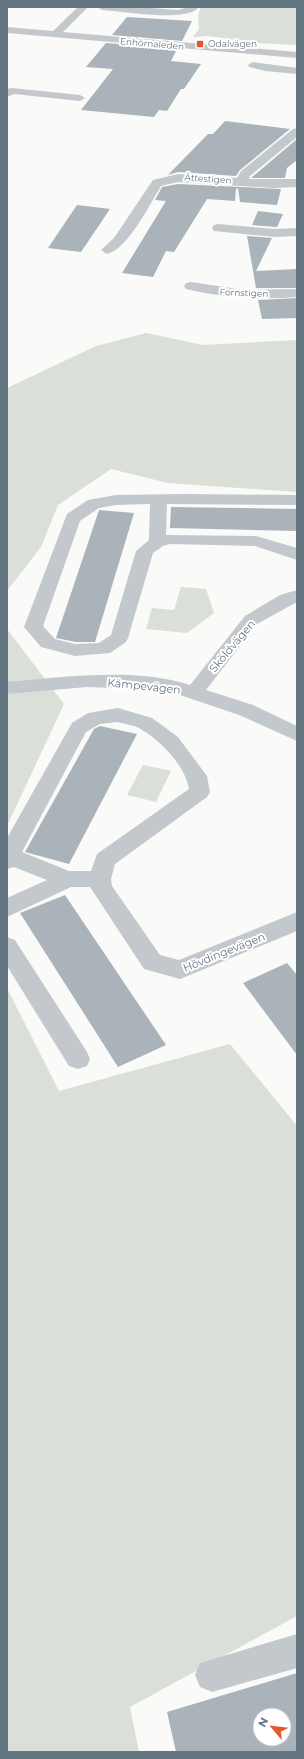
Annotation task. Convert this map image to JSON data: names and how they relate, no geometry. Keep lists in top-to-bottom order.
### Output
{
  "streets": {
    "street": [
      "Enhörnaleden",
      "Ättestigen",
      "Fornstigen",
      "Sköldvägen",
      "Kämpevägen",
      "Hövdingevägen"
    ]
  },
  "crossings": [
    ["Sköldvägen", "Kämpevägen"]
  ],
  "places": {
    "transit": ["Odalvägen"]
  },
  "north": "top left"
}
